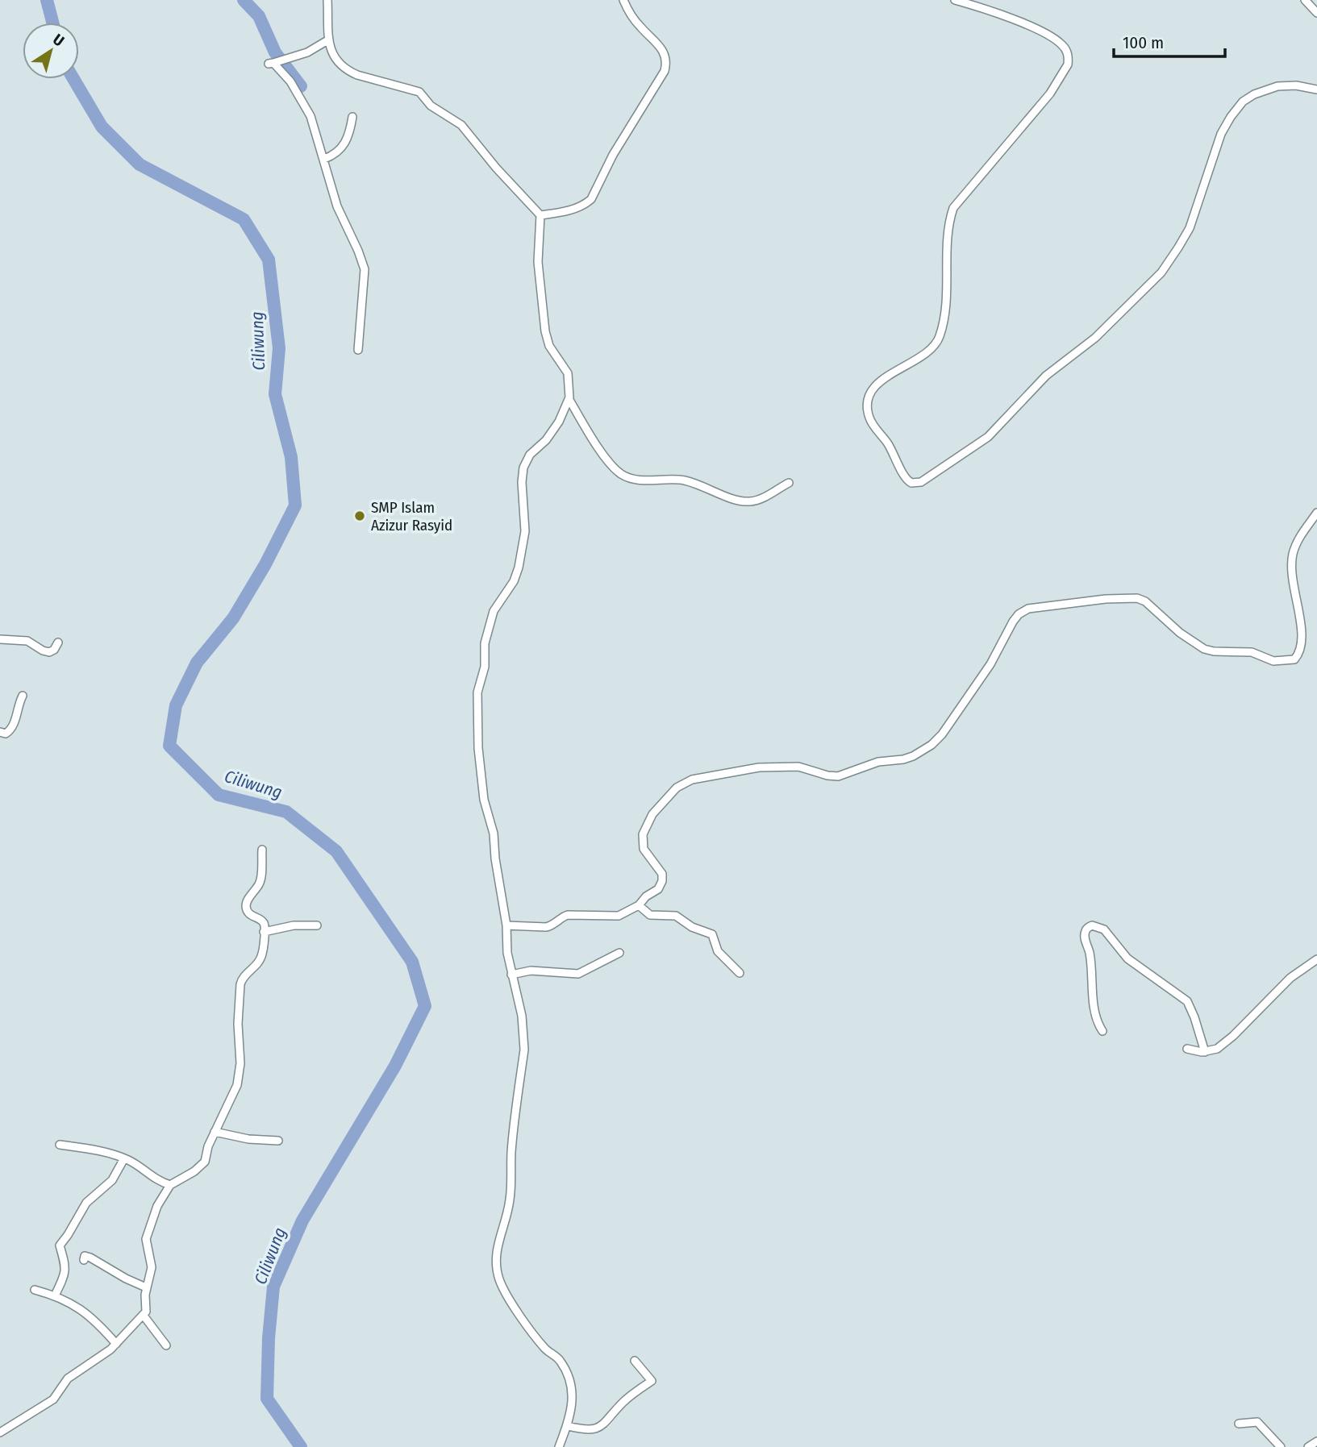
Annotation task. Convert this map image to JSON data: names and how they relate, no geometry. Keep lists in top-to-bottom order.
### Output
{
  "water": ["Ciliwung"],
  "places": ["SMP Islam Azizur Rasyid"],
  "scale_bar": "100 m",
  "north": "top right"
}
